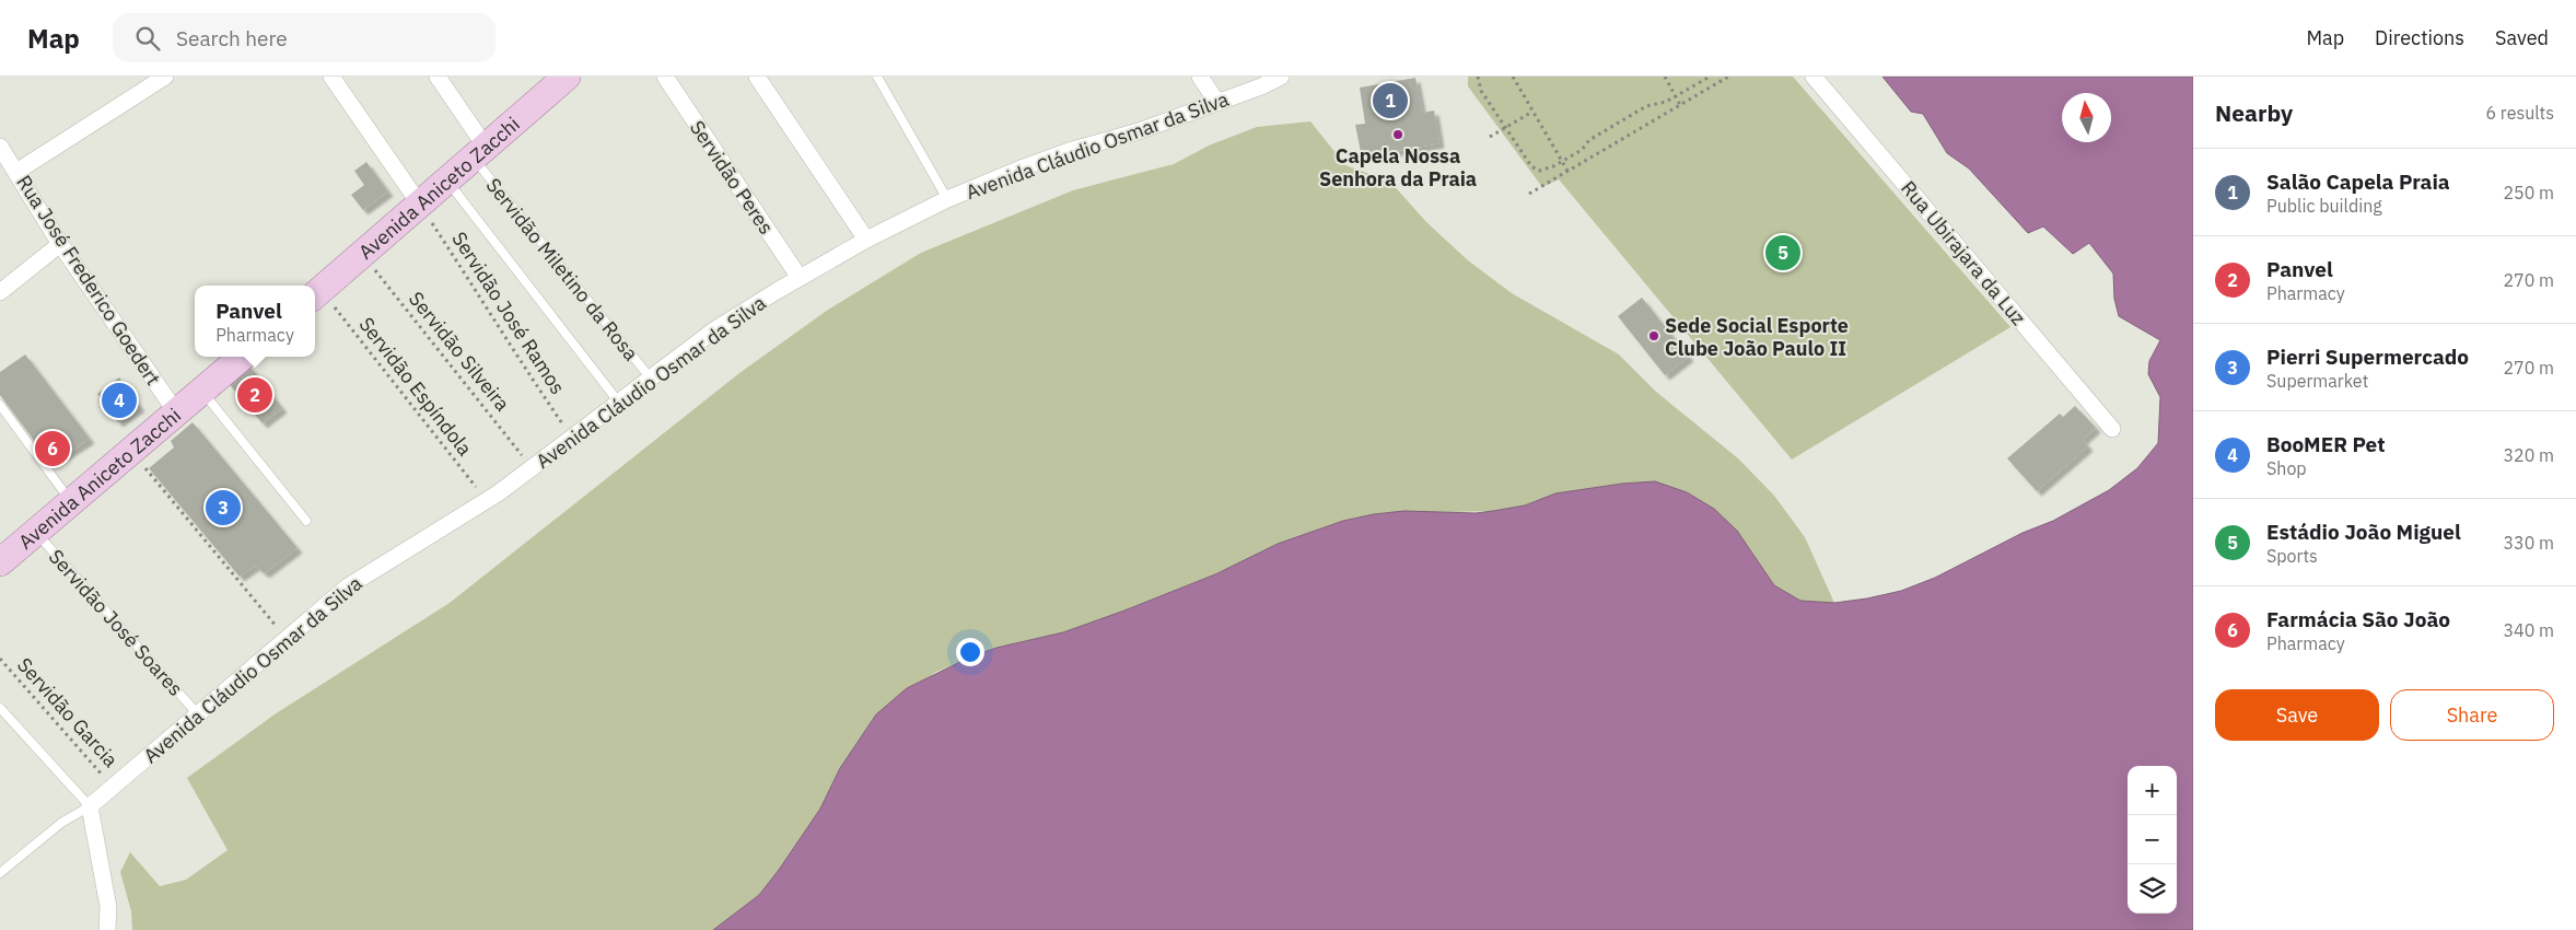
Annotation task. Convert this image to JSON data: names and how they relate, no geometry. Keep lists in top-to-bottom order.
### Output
{
  "streets": {
    "main road": ["Avenida Aniceto Zacchi"],
    "street": [
      "Avenida Cláudio Osmar da Silva",
      "Servidão Peres",
      "Rua Ubirajara da Luz",
      "Rua José Frederico Goedert"
    ],
    "lane": ["Servidão Miletino da Rosa", "Servidão José Soares"],
    "path": [
      "Servidão José Ramos",
      "Servidão Silveira",
      "Servidão Espíndola",
      "Servidão Garcia"
    ]
  },
  "crossings": [
    ["Avenida Cláudio Osmar da Silva", "Servidão Peres"],
    ["Avenida Cláudio Osmar da Silva", "Servidão Miletino da Rosa"],
    ["Avenida Cláudio Osmar da Silva", "Servidão José Ramos"],
    ["Avenida Cláudio Osmar da Silva", "Servidão Silveira"],
    ["Avenida Cláudio Osmar da Silva", "Servidão Espíndola"],
    ["Avenida Cláudio Osmar da Silva", "Servidão José Soares"],
    ["Avenida Cláudio Osmar da Silva", "Servidão Garcia"],
    ["Avenida Aniceto Zacchi", "Servidão Miletino da Rosa"],
    ["Avenida Aniceto Zacchi", "Rua José Frederico Goedert"],
    ["Avenida Aniceto Zacchi", "Servidão José Ramos"],
    ["Avenida Aniceto Zacchi", "Servidão Silveira"],
    ["Avenida Aniceto Zacchi", "Servidão Espíndola"],
    ["Avenida Aniceto Zacchi", "Servidão José Soares"]
  ],
  "places": ["Capela Nossa Senhora da Praia", "Sede Social Esporte Clube João Paulo II"],
  "north": "top",
  "page": {
    "header": "Map",
    "search": "Search here",
    "nav": ["Map", "Directions", "Saved"],
    "heading": ["Nearby", "6 results"],
    "pins": [
      "1",
      "5",
      "2",
      "4",
      "6",
      "3"
    ],
    "list": [
      {
        "mark": "1",
        "name": "Salão Capela Praia",
        "note": "Public building",
        "value": "250 m"
      },
      {
        "mark": "2",
        "name": "Panvel",
        "note": "Pharmacy",
        "value": "270 m"
      },
      {
        "mark": "3",
        "name": "Pierri Supermercado",
        "note": "Supermarket",
        "value": "270 m"
      },
      {
        "mark": "4",
        "name": "BooMER Pet",
        "note": "Shop",
        "value": "320 m"
      },
      {
        "mark": "5",
        "name": "Estádio João Miguel",
        "note": "Sports",
        "value": "330 m"
      },
      {
        "mark": "6",
        "name": "Farmácia São João",
        "note": "Pharmacy",
        "value": "340 m"
      }
    ],
    "popup": ["Panvel", "Pharmacy"],
    "buttons": ["Save", "Share"],
    "map_buttons": ["+", "−"]
  }
}
